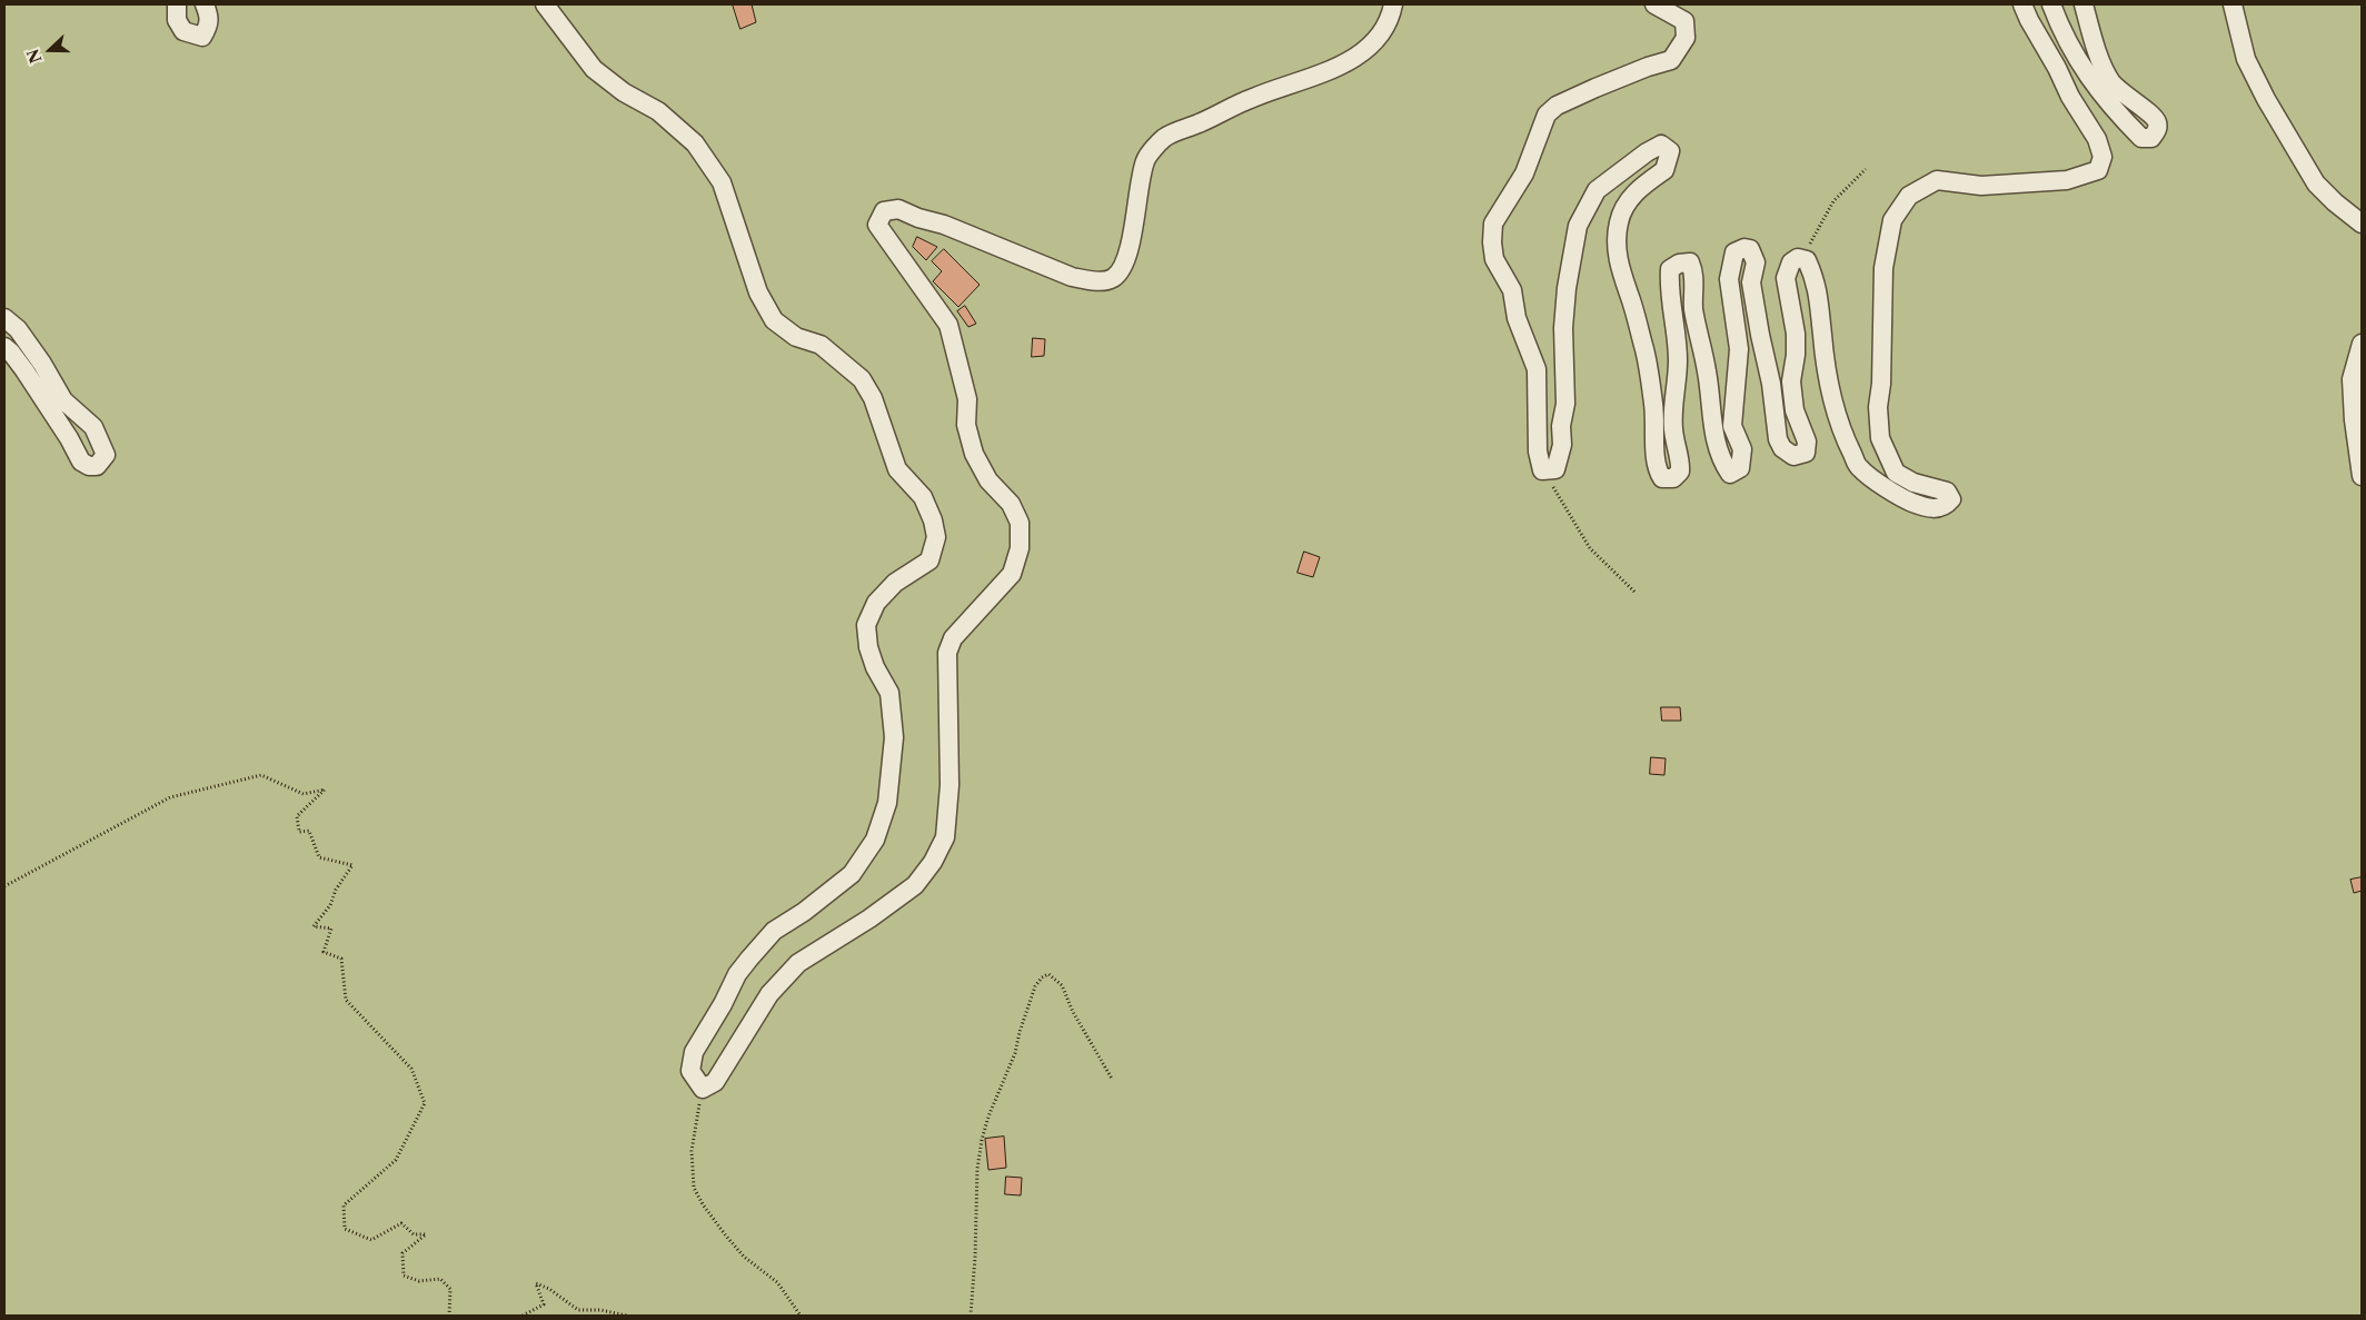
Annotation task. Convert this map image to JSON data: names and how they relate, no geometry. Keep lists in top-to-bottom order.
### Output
{
  "north": "left"
}
